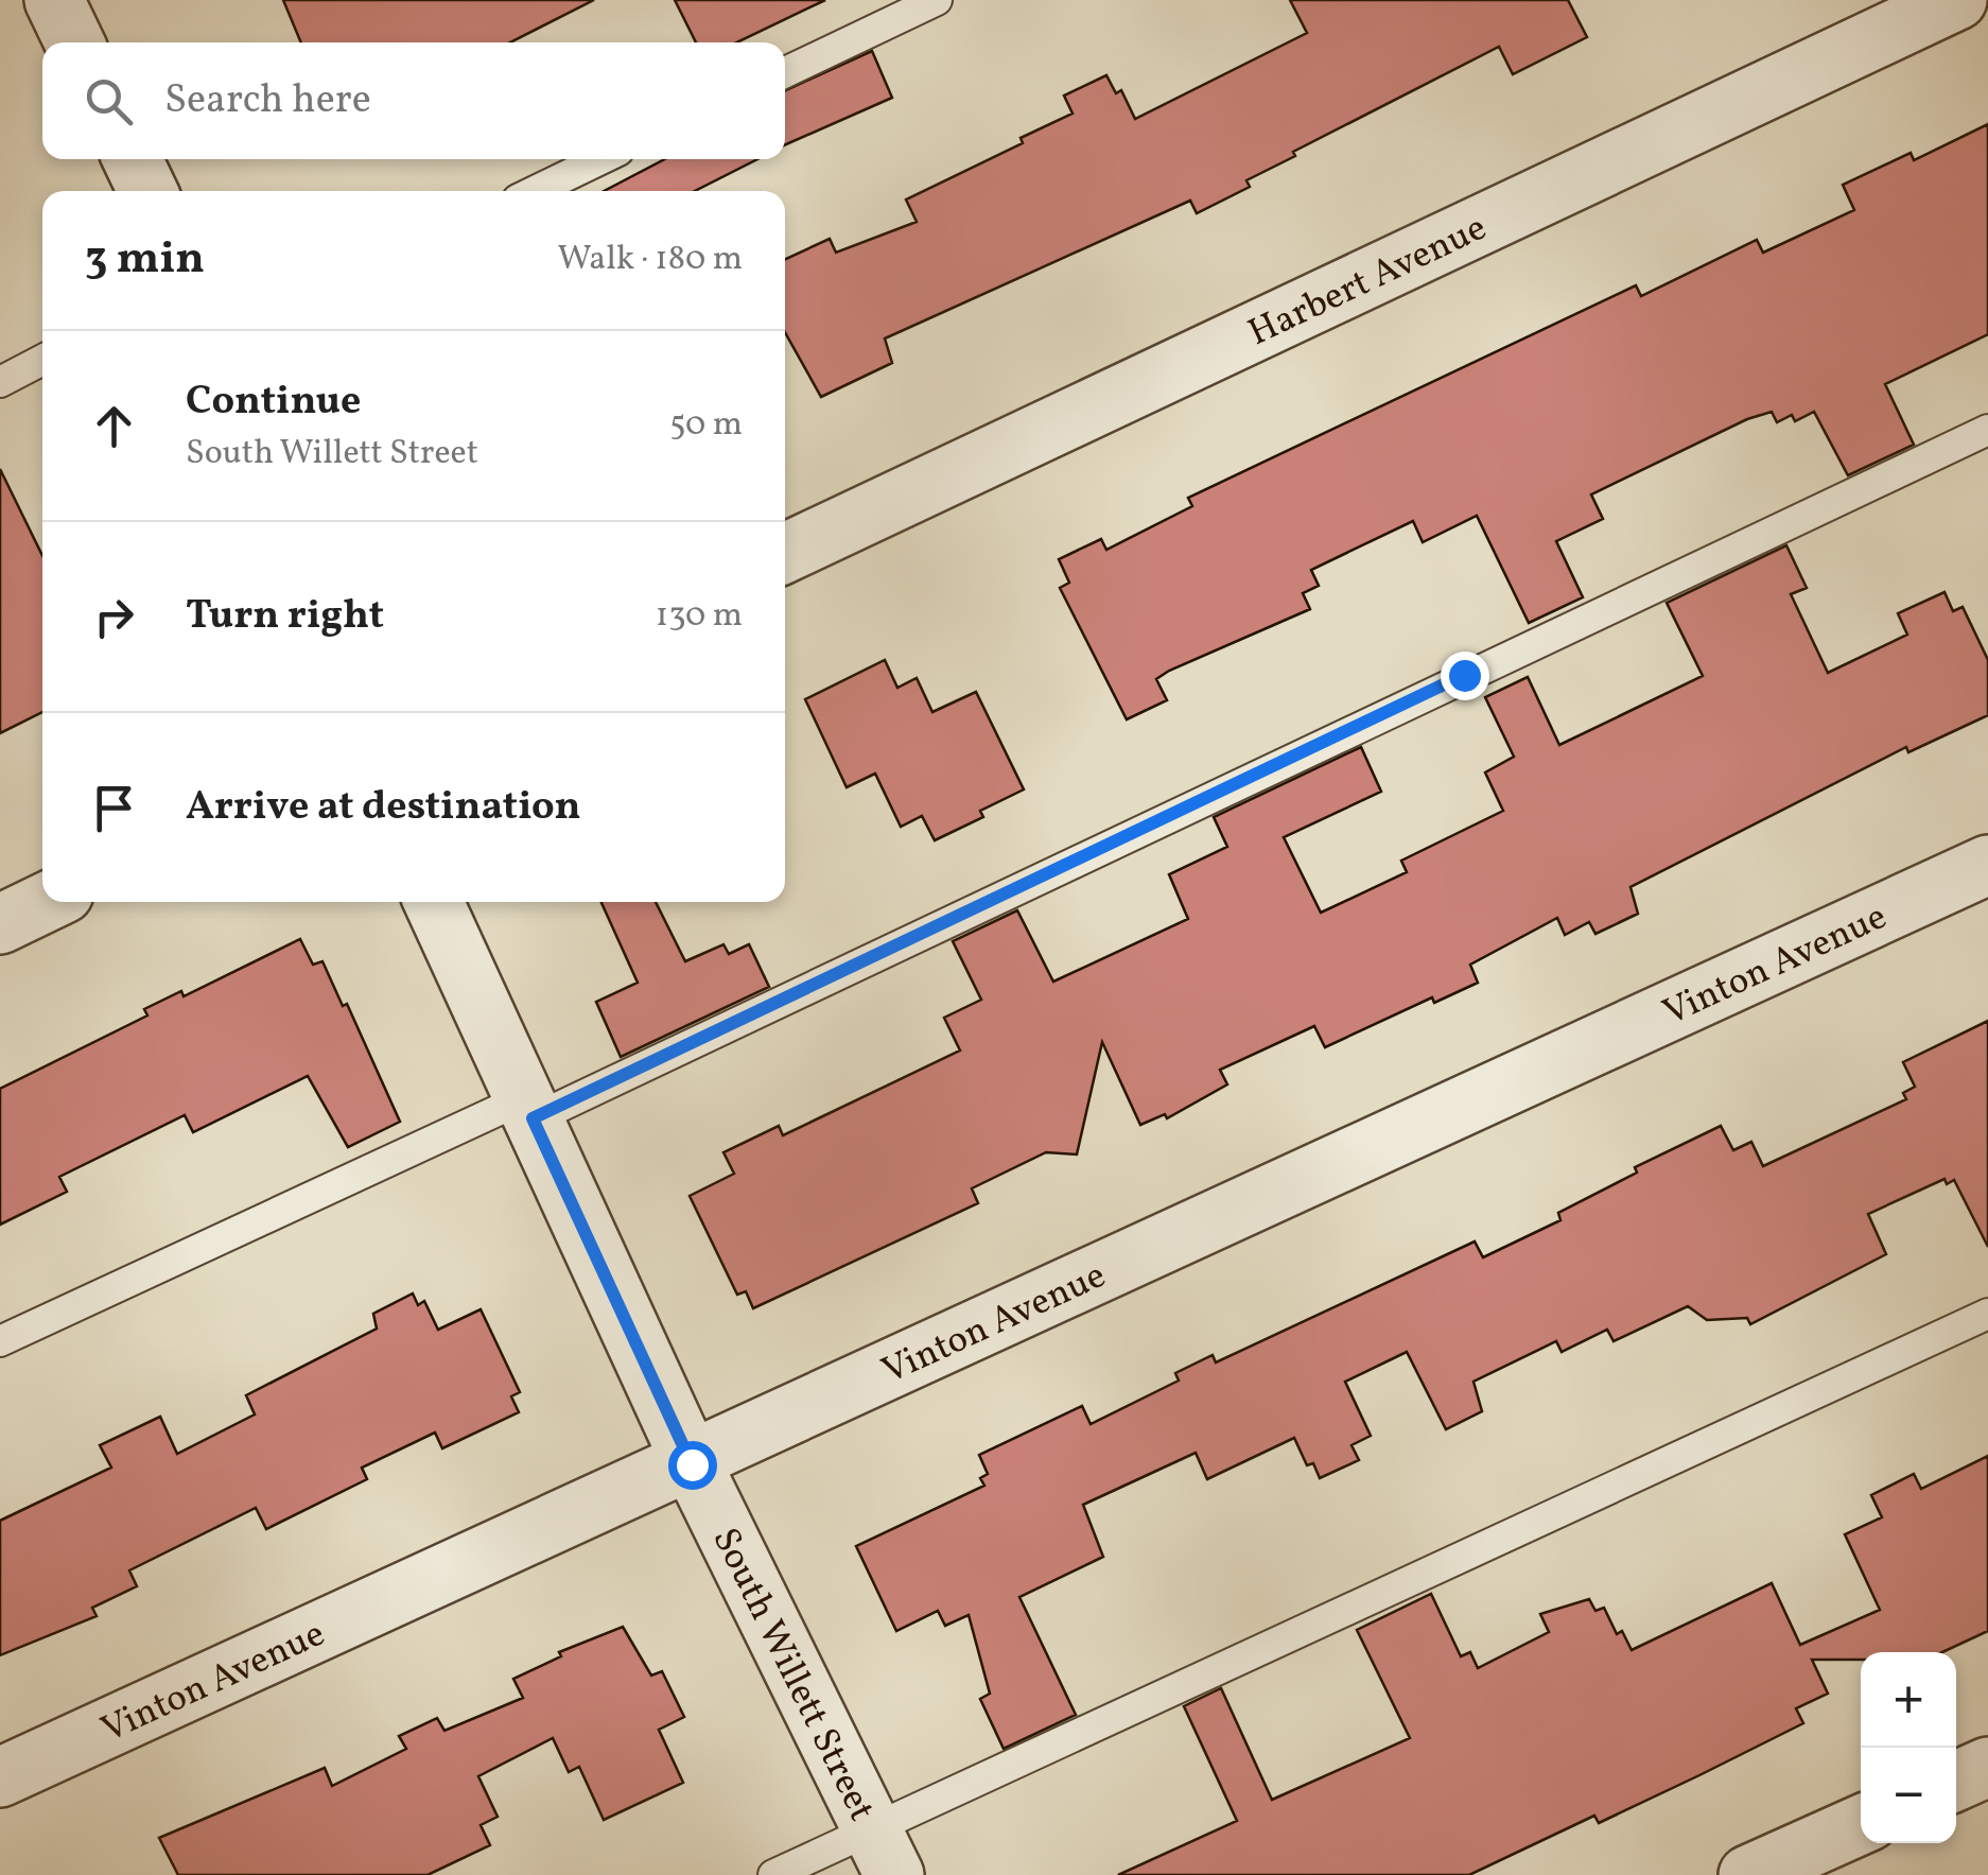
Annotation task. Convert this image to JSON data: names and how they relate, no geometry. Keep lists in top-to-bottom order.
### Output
{
  "streets": {
    "street": ["Harbert Avenue", "Vinton Avenue", "South Willett Street"]
  },
  "crossings": [
    ["Vinton Avenue", "South Willett Street"]
  ],
  "page": {
    "search": "Search here",
    "heading": ["3 min", "Walk · 180 m"],
    "list": [
      ["Continue", "South Willett Street", "50 m"],
      ["Turn right", "130 m"],
      "Arrive at destination"
    ],
    "map_buttons": ["+", "−"]
  }
}
